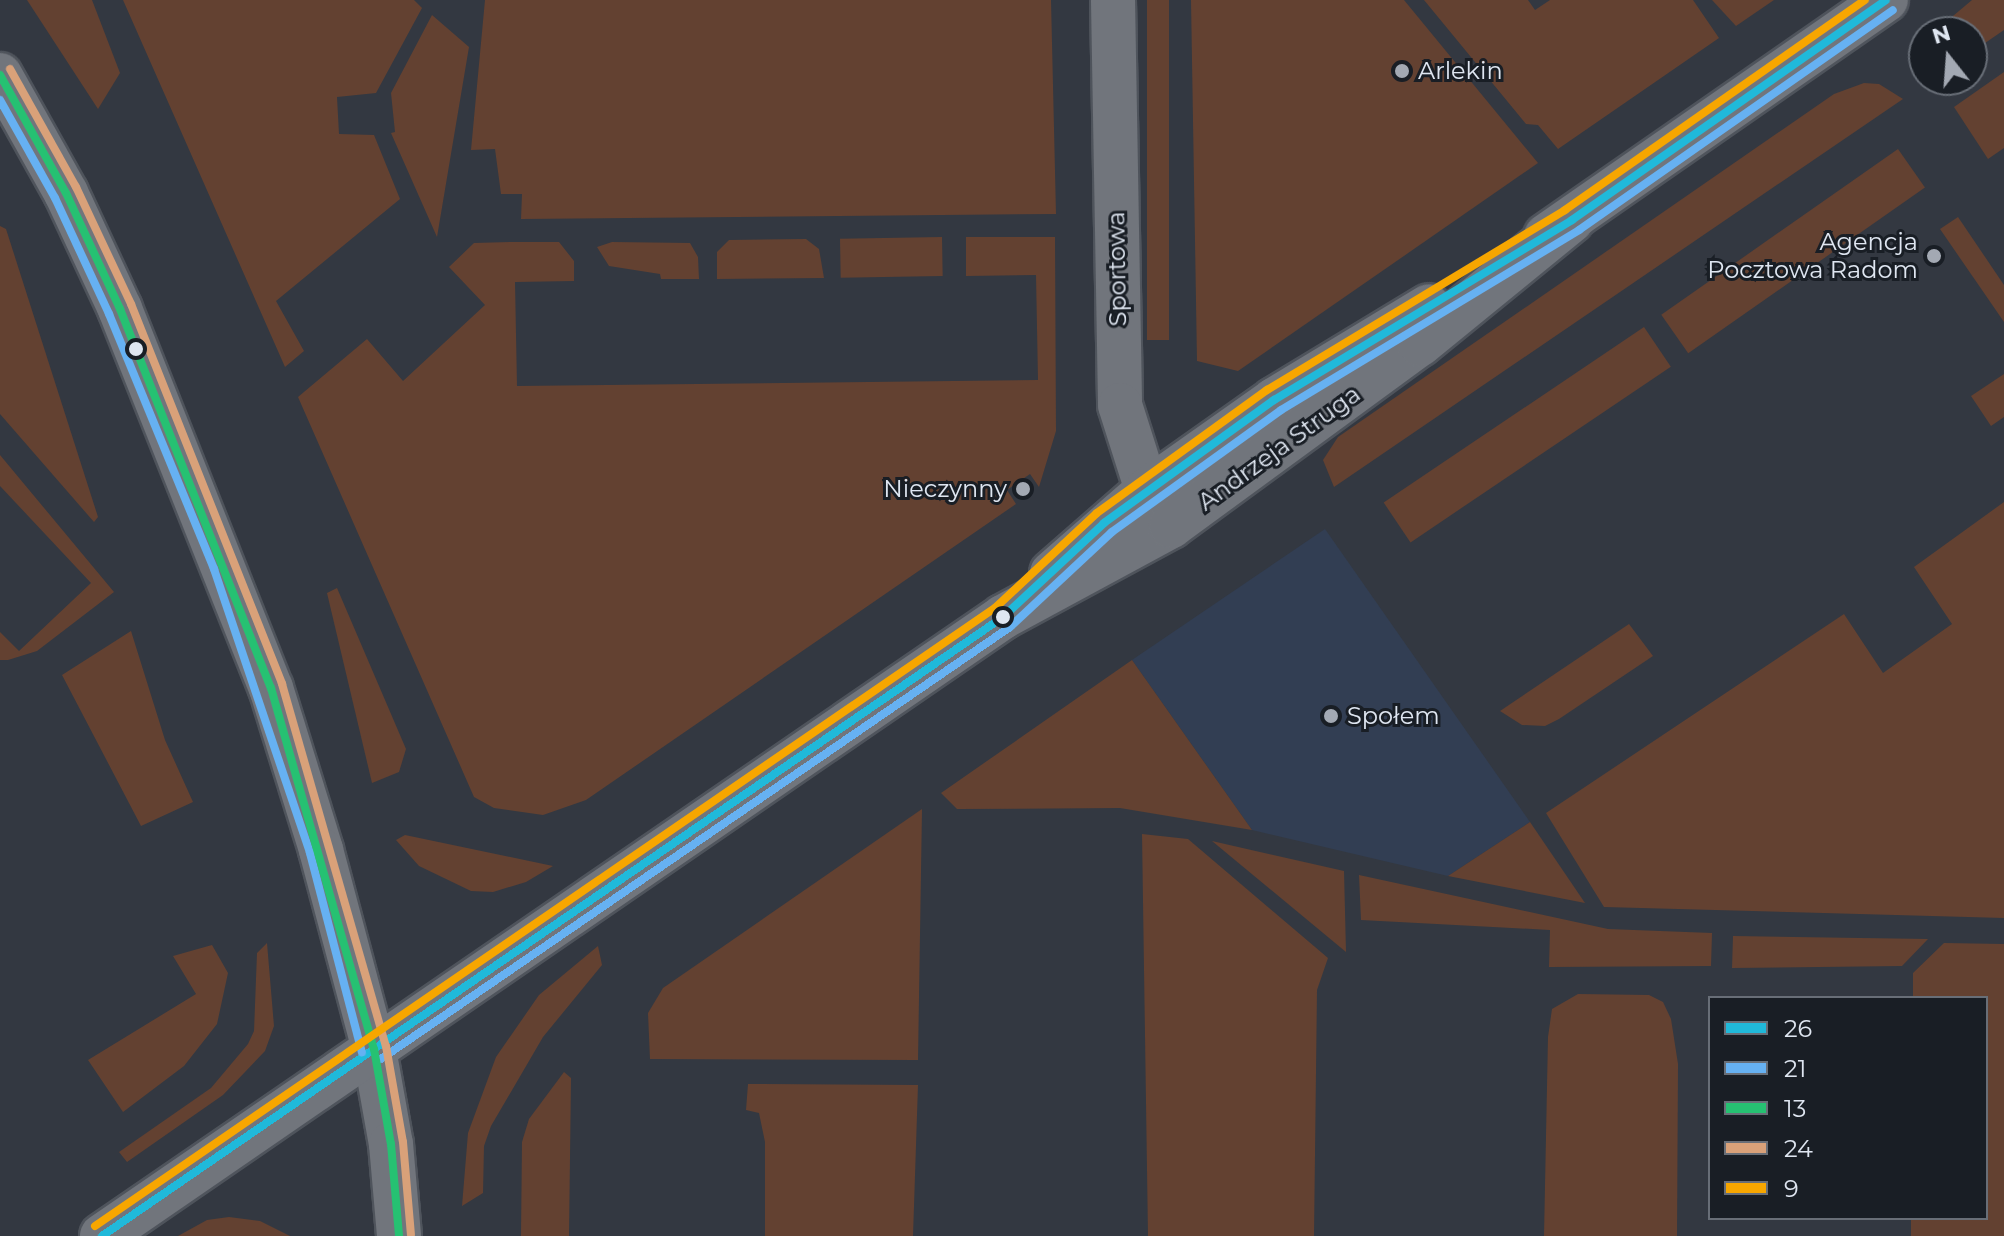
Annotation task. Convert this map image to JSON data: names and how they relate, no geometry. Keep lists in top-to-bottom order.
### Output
{
  "streets": {
    "street": ["Sportowa", "Andrzeja Struga"]
  },
  "crossings": [
    ["Sportowa", "Andrzeja Struga"]
  ],
  "places": [
    "Arlekin",
    "Agencja Pocztowa Radom",
    "Nieczynny",
    "Społem"
  ],
  "lines": [
    "transit line 26",
    "transit line 9",
    "transit line 21",
    "transit line 24",
    "transit line 13"
  ],
  "legend": [
    "26",
    "21",
    "13",
    "24",
    "9"
  ],
  "north": "top"
}
